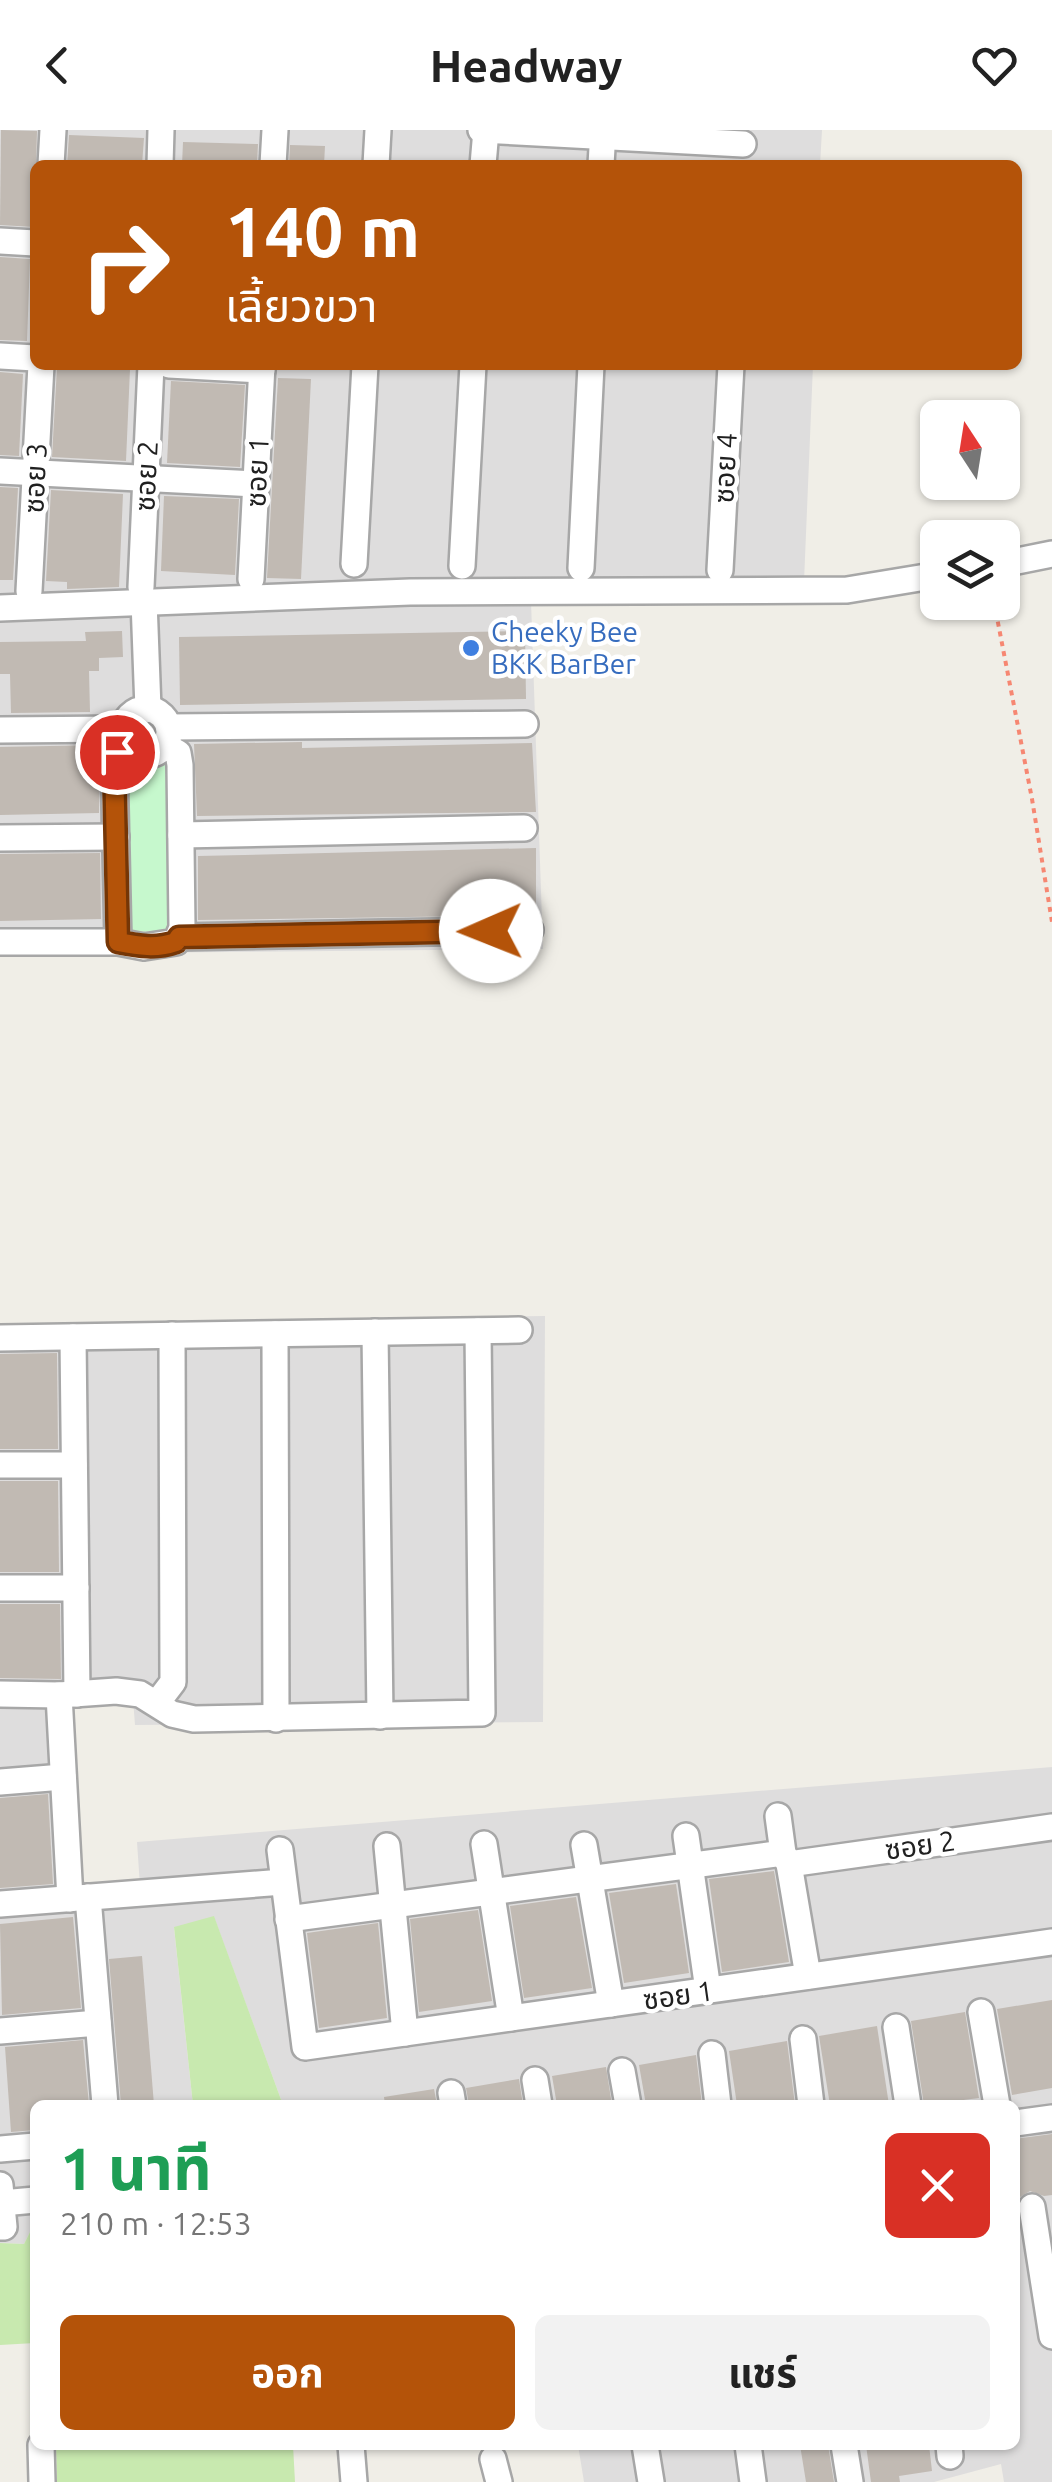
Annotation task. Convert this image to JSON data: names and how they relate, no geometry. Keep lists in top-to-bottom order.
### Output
{
  "streets": {
    "street": [
      "ซอย 4",
      "ซอย 1",
      "ซอย 2",
      "ซอย 3"
    ]
  },
  "crossings": [
    ["ซอย 1", "ซอย 2"]
  ],
  "places": ["Cheeky Bee BKK BarBer"],
  "north": "top",
  "page": {
    "header": "Headway",
    "turn": ["140 m", "เลี้ยวขวา"],
    "heading": ["1 นาที", "210 m · 12:53"],
    "buttons": ["ออก", "แชร์"]
  }
}
